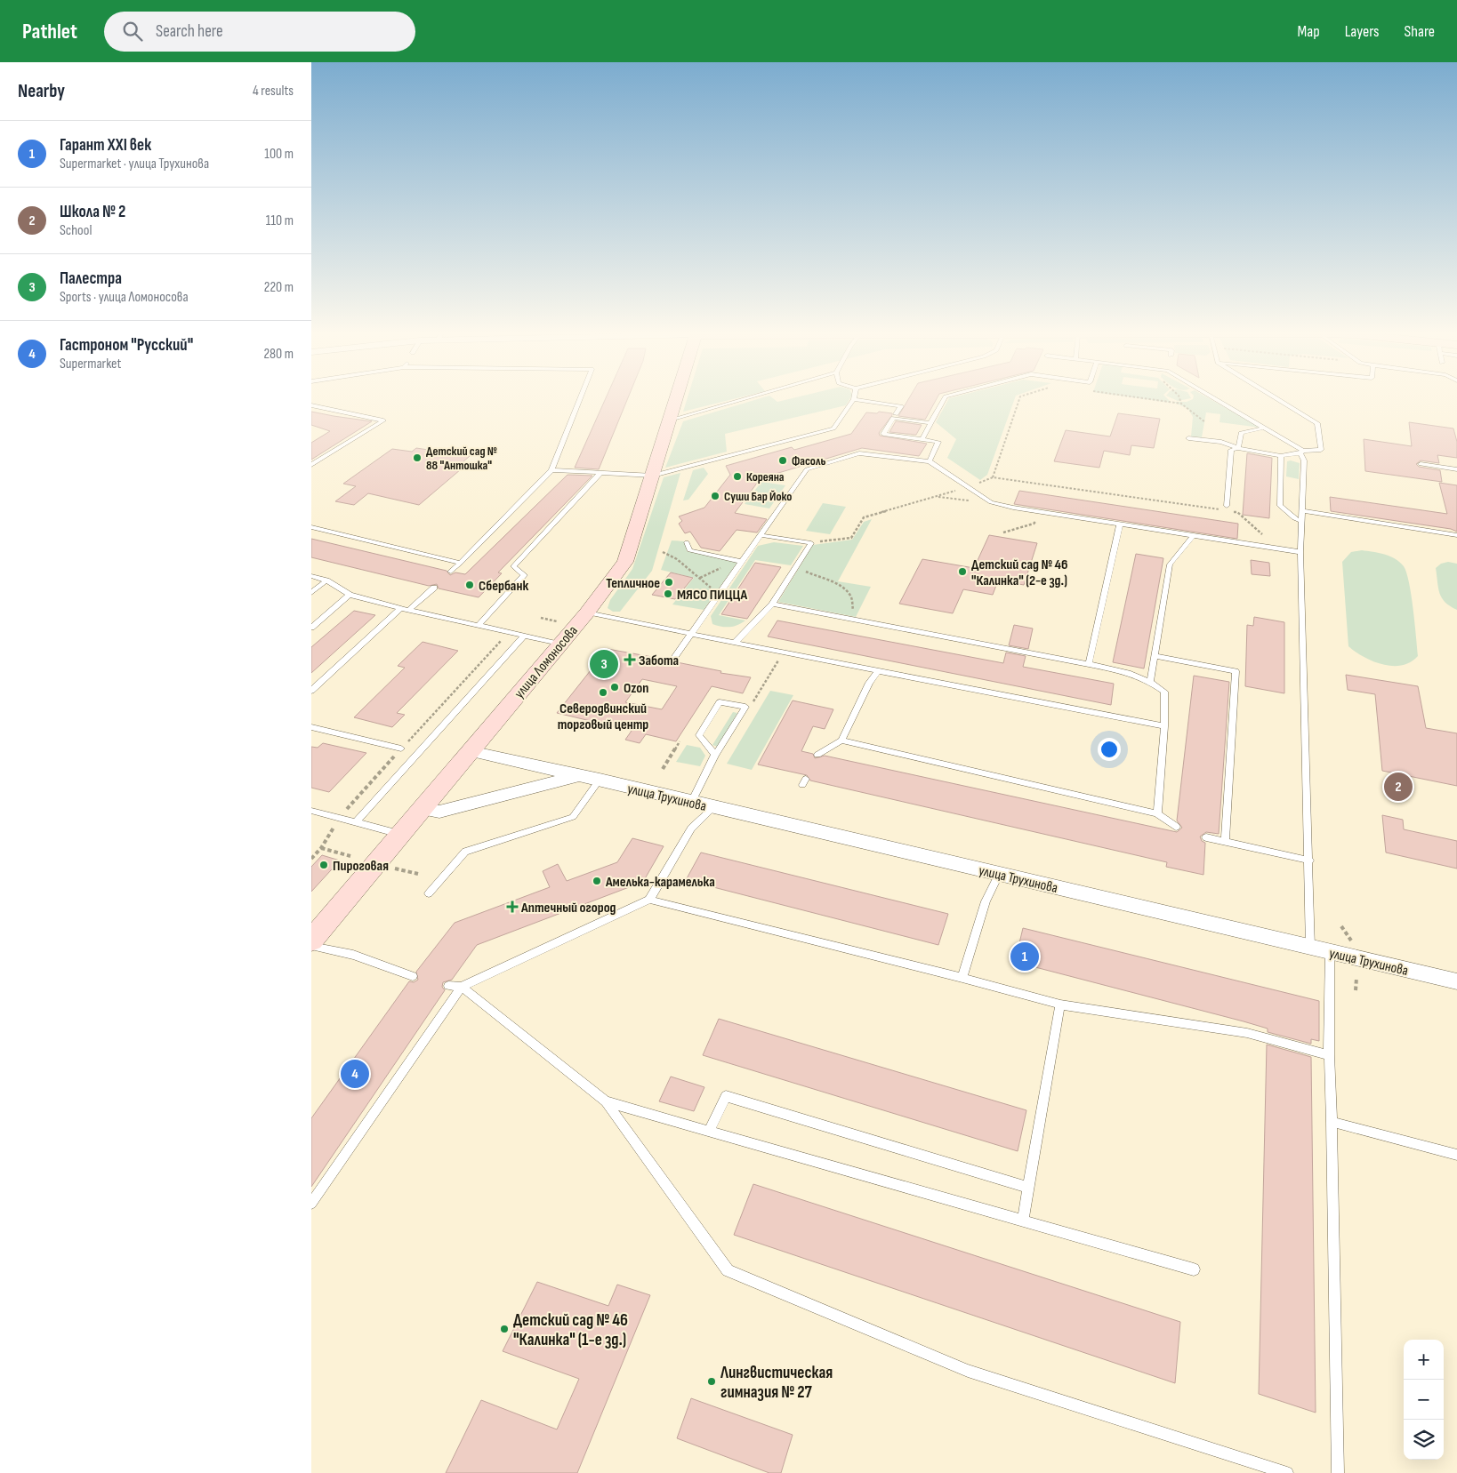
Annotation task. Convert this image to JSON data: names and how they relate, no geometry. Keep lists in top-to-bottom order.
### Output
{
  "streets": {
    "street": ["улица Ломоносова", "улица Трухинова"]
  },
  "crossings": [
    ["улица Ломоносова", "улица Трухинова"]
  ],
  "places": {
    "other": [
      "Детский сад № 88 \"Антошка\"",
      "Фасоль",
      "Кореяна",
      "Суши Бар Йоко",
      "Детский сад № 46 \"Калинка\" (2-е зд.)",
      "Тепличное",
      "Сбербанк",
      "МЯСО ПИЦЦА",
      "Ozon",
      "Северодвинский торговый центр",
      "Пироговая",
      "Амелька-карамелька",
      "Детский сад № 46 \"Калинка\" (1-е зд.)",
      "Лингвистическая гимназия № 27"
    ],
    "health": ["Забота", "Аптечный огород"]
  },
  "page": {
    "header": "Pathlet",
    "search": "Search here",
    "nav": ["Map", "Layers", "Share"],
    "heading": ["Nearby", "4 results"],
    "list": [
      {
        "mark": "1",
        "name": "Гарант XXI век",
        "note": "Supermarket · улица Трухинова",
        "value": "100 m"
      },
      {
        "mark": "2",
        "name": "Школа № 2",
        "note": "School",
        "value": "110 m"
      },
      {
        "mark": "3",
        "name": "Палестра",
        "note": "Sports · улица Ломоносова",
        "value": "220 m"
      },
      {
        "mark": "4",
        "name": "Гастроном \"Русский\"",
        "note": "Supermarket",
        "value": "280 m"
      }
    ],
    "pins": [
      "3",
      "2",
      "1",
      "4"
    ],
    "map_buttons": ["+", "−"]
  }
}
